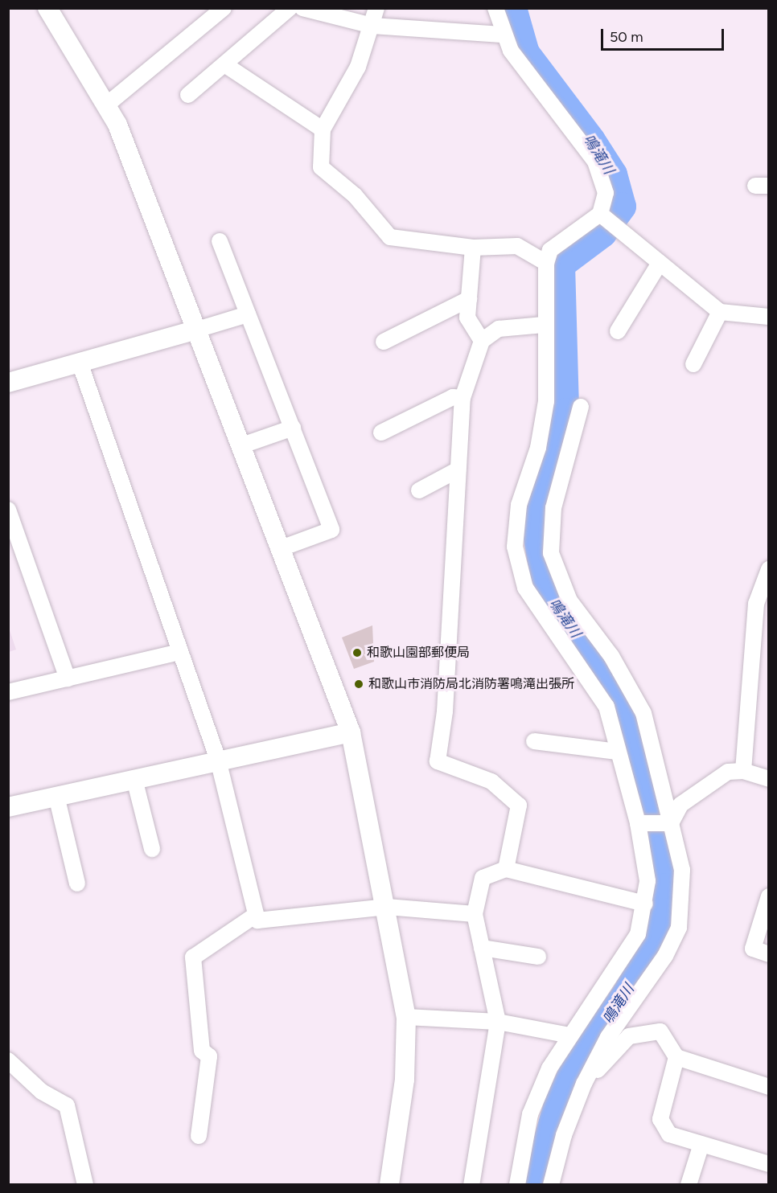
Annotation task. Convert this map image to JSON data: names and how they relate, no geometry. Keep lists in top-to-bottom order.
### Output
{
  "water": ["鳴滝川"],
  "places": ["和歌山園部郵便局", "和歌山市消防局北消防署鳴滝出張所"],
  "scale_bar": "50 m"
}
